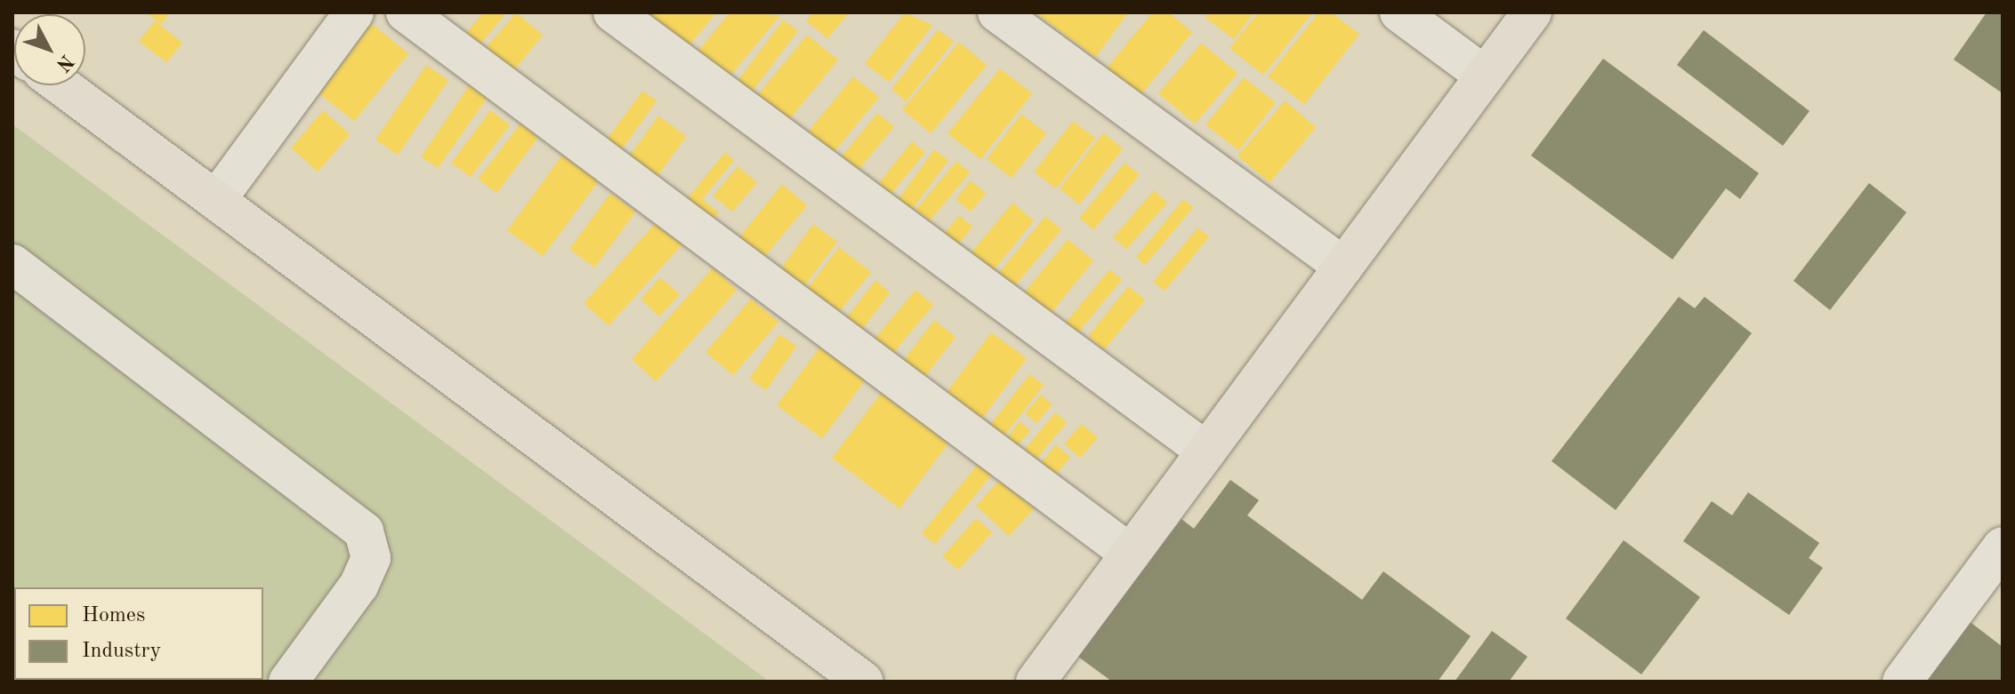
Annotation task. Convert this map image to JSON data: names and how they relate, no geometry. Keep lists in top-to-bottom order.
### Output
{
  "legend": ["Homes", "Industry"],
  "north": "bottom right"
}
